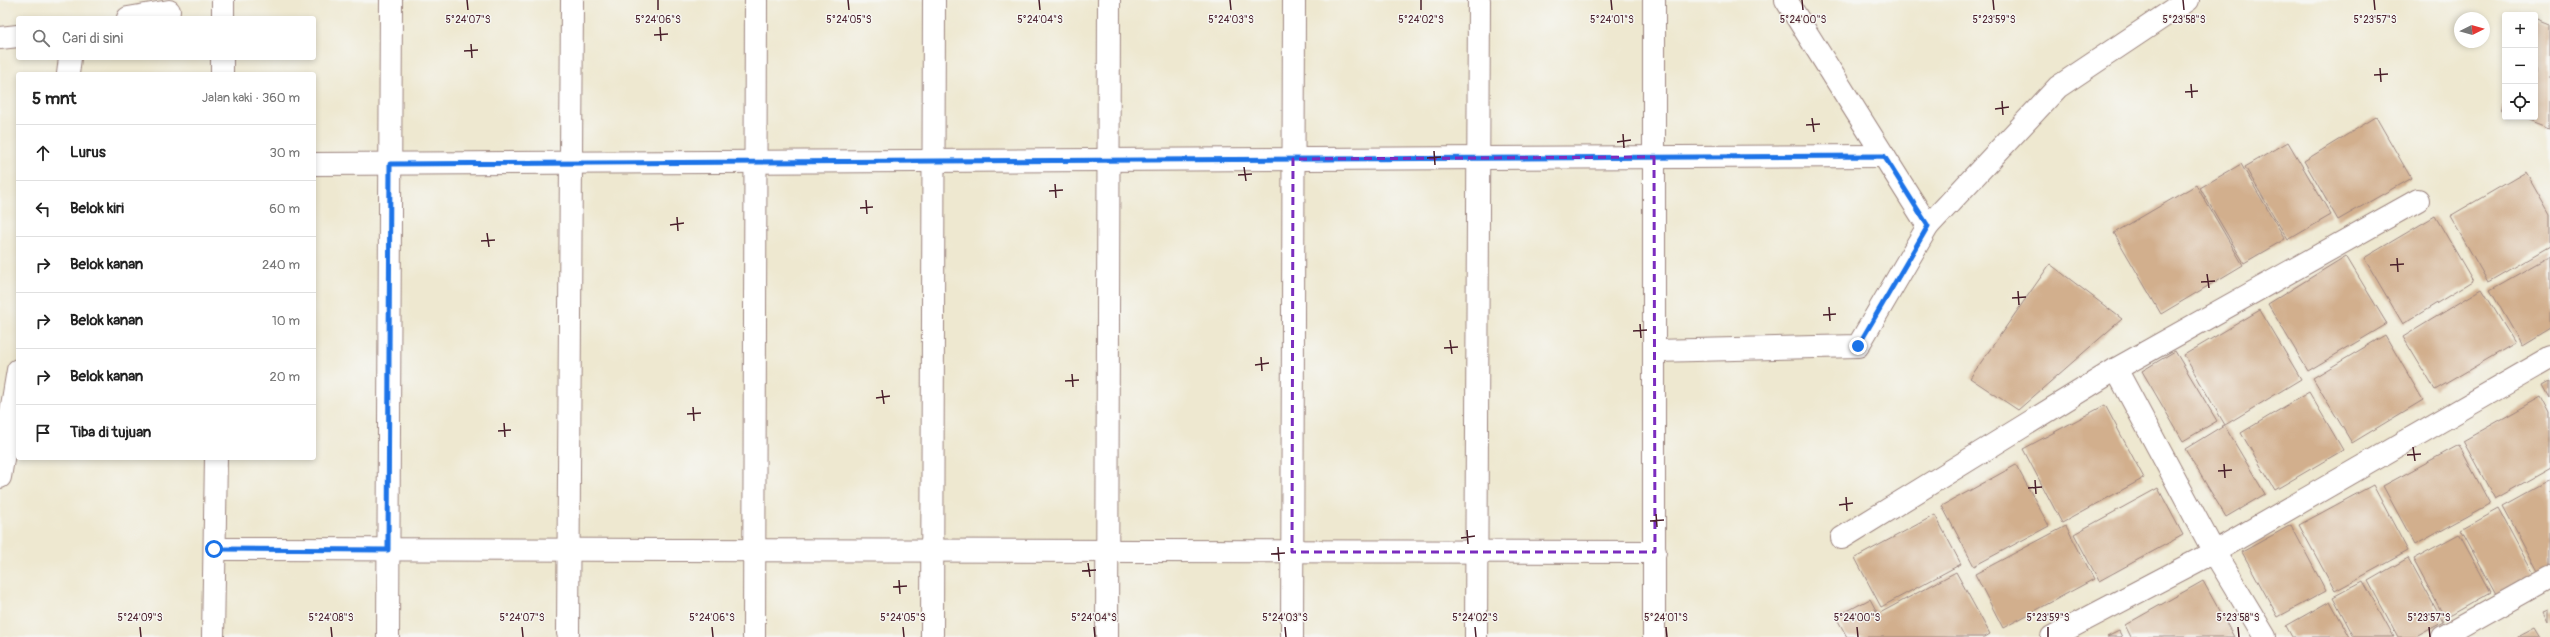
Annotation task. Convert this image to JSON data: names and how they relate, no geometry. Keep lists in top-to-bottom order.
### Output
{
  "north": "right",
  "page": {
    "map_buttons": ["+", "−"],
    "search": "Cari di sini",
    "heading": ["5 mnt", "Jalan kaki · 360 m"],
    "list": [
      ["Lurus", "30 m"],
      ["Belok kiri", "60 m"],
      ["Belok kanan", "240 m"],
      ["Belok kanan", "10 m"],
      ["Belok kanan", "20 m"],
      "Tiba di tujuan"
    ]
  },
  "coordinates": [
    "5°24'07\"S",
    "5°24'06\"S",
    "5°24'05\"S",
    "5°24'04\"S",
    "5°24'03\"S",
    "5°24'02\"S",
    "5°24'01\"S",
    "5°24'00\"S",
    "5°23'59\"S",
    "5°23'58\"S",
    "5°23'57\"S",
    "5°24'09\"S",
    "5°24'08\"S"
  ]
}
